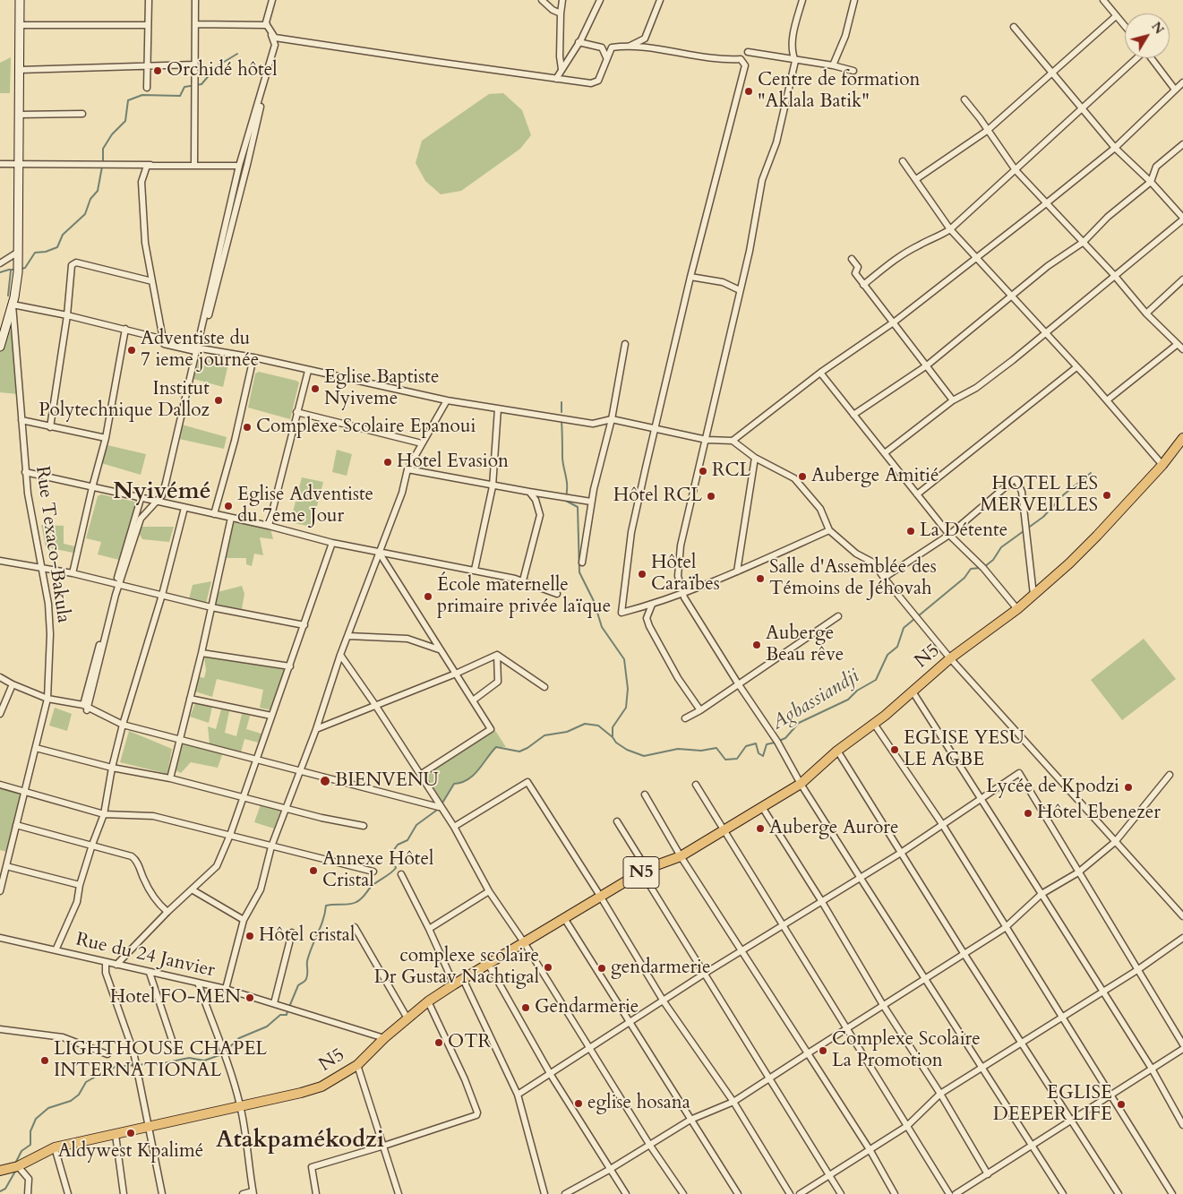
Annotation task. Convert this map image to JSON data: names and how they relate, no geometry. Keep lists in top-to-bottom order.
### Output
{
  "streets": {
    "main road": ["N5"],
    "street": ["Rue Texaco-Bakula", "Rue du 24 Janvier"]
  },
  "crossings": [
    ["N5", "Rue du 24 Janvier"]
  ],
  "districts": ["Nyivémé", "Atakpamékodzi"],
  "water": ["Agbassiandji"],
  "places": [
    "Orchidé hôtel",
    "Centre de formation \"Aklala Batik\"",
    "Adventiste du 7 ieme journée",
    "Eglise Baptiste Nyiveme",
    "Institut Polytechnique Dalloz",
    "Complexe Scolaire Epanoui",
    "Hotel Evasion",
    "RCL",
    "Auberge Amitié",
    "HOTEL LES MERVEILLES",
    "Hôtel RCL",
    "Eglise Adventiste du 7eme Jour",
    "La Détente",
    "Hôtel Caraïbes",
    "Salle d'Assemblée des Témoins de Jéhovah",
    "École maternelle primaire privée laïque",
    "Auberge Beau rêve",
    "EGLISE YESU LE AGBE",
    "BIENVENU",
    "Lycée de Kpodzi",
    "Hôtel Ebenezer",
    "Auberge Aurore",
    "Annexe Hôtel Cristal",
    "Hôtel cristal",
    "complexe scolaire Dr Gustav Nachtigal",
    "gendarmerie",
    "Hotel FO-MEN",
    "Gendarmerie",
    "OTR",
    "Complexe Scolaire La Promotion",
    "LIGHTHOUSE CHAPEL INTERNATIONAL",
    "eglise hosana",
    "EGLISE DEEPER LIFE",
    "Aldywest Kpalimé"
  ],
  "north": "top right"
}
